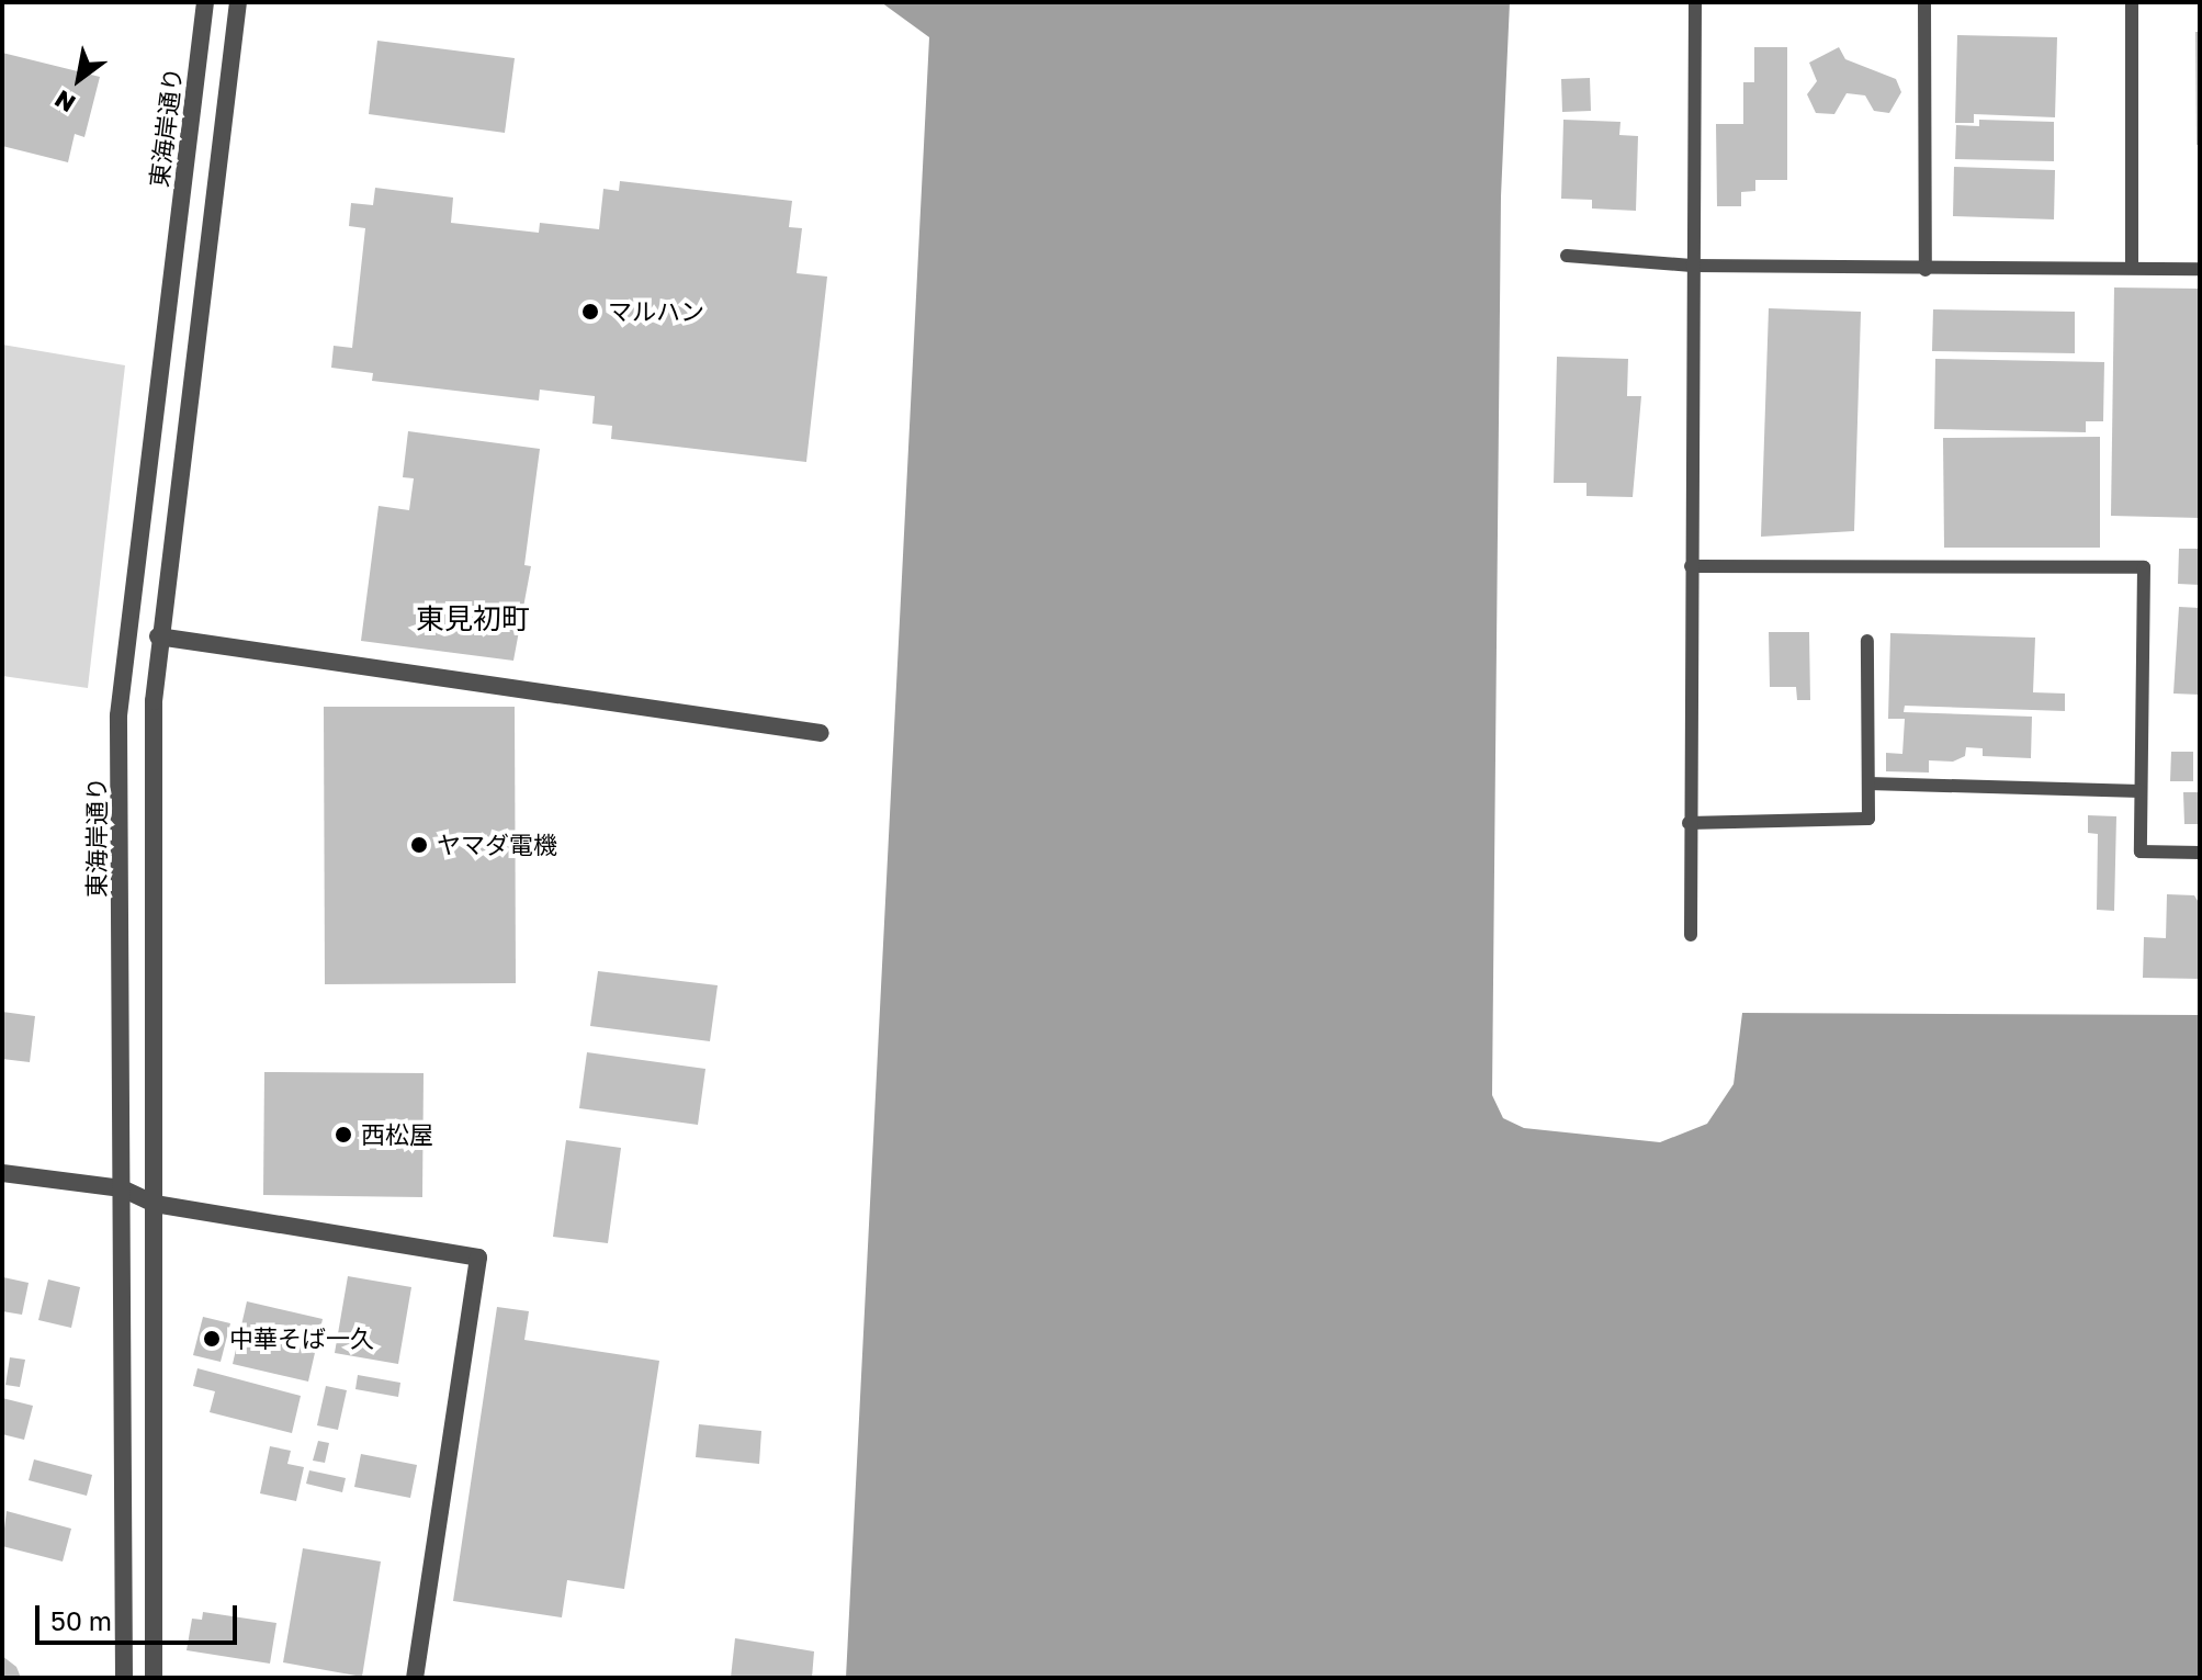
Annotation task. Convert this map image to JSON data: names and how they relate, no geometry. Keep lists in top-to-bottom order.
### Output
{
  "streets": {
    "street": ["東海岸通り"]
  },
  "districts": ["東見初町"],
  "places": [
    "マルハン",
    "ヤマダ電機",
    "西松屋",
    "中華そば一久"
  ],
  "scale_bar": "50 m",
  "north": "bottom left"
}
